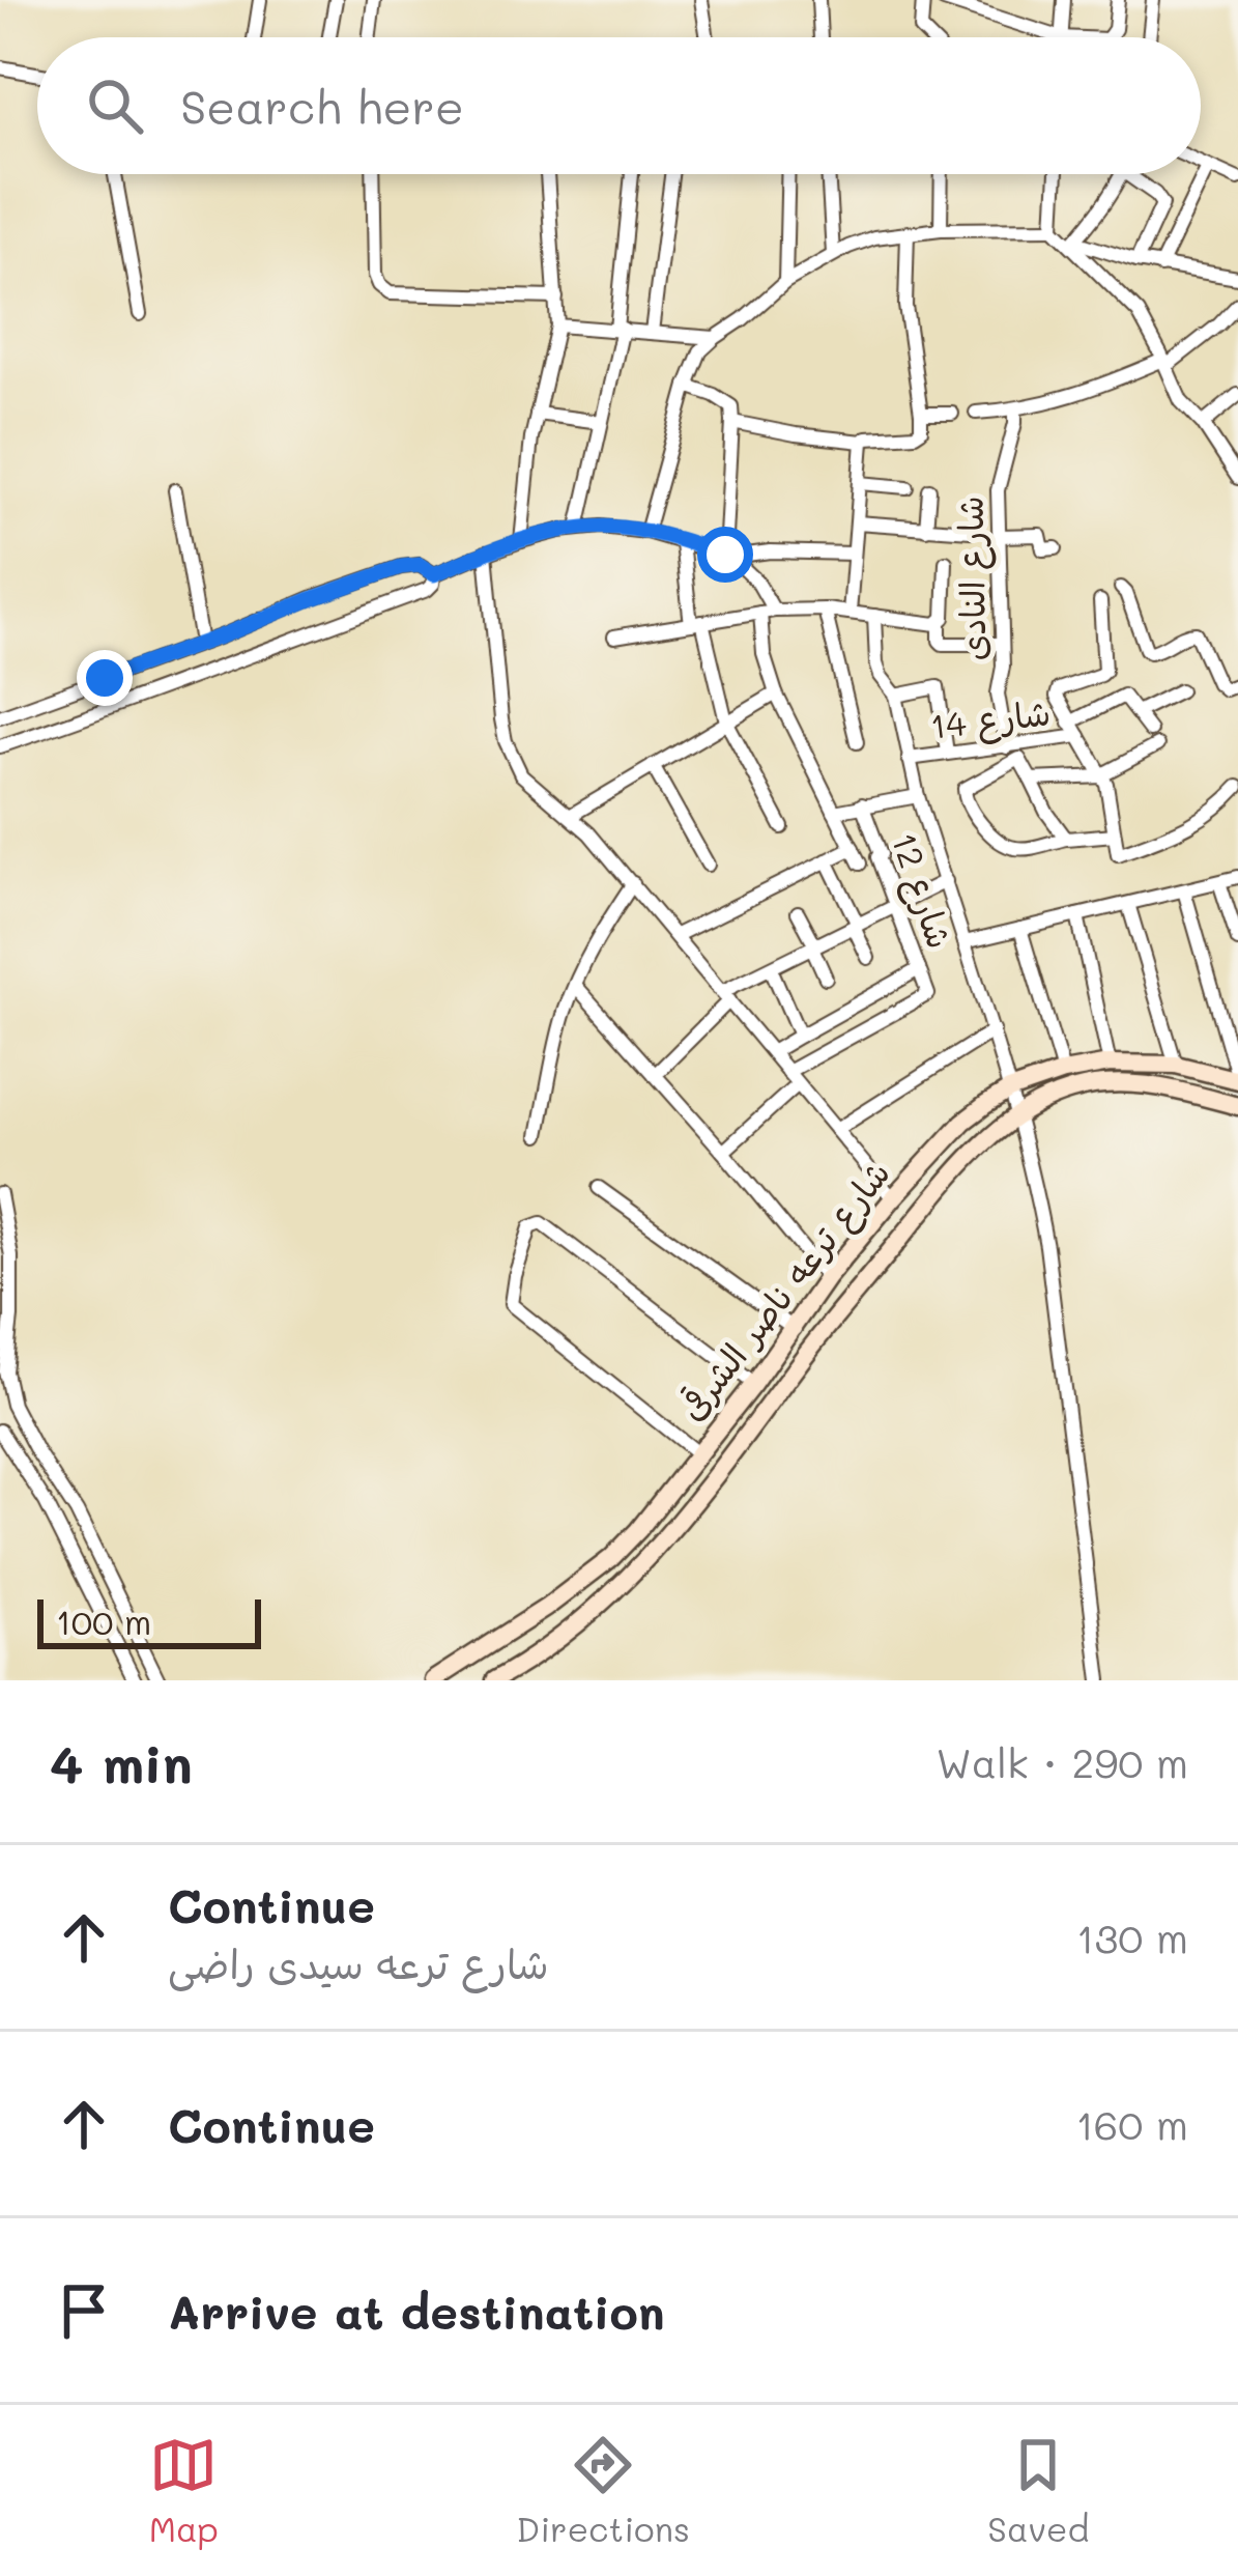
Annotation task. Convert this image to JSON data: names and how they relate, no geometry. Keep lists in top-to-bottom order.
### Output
{
  "streets": {
    "street": [
      "شارع النادى",
      "شارع 14",
      "شارع 12",
      "شارع ترعه ناصر الشرقى"
    ]
  },
  "crossings": [
    ["شارع النادى", "شارع 14"]
  ],
  "scale_bar": "100 m",
  "page": {
    "search": "Search here",
    "scale": "100 m",
    "heading": ["4 min", "Walk · 290 m"],
    "list": [
      ["Continue", "شارع ترعه سيدى راضى", "130 m"],
      ["Continue", "160 m"],
      "Arrive at destination"
    ],
    "nav": ["Map", "Directions", "Saved"]
  }
}
